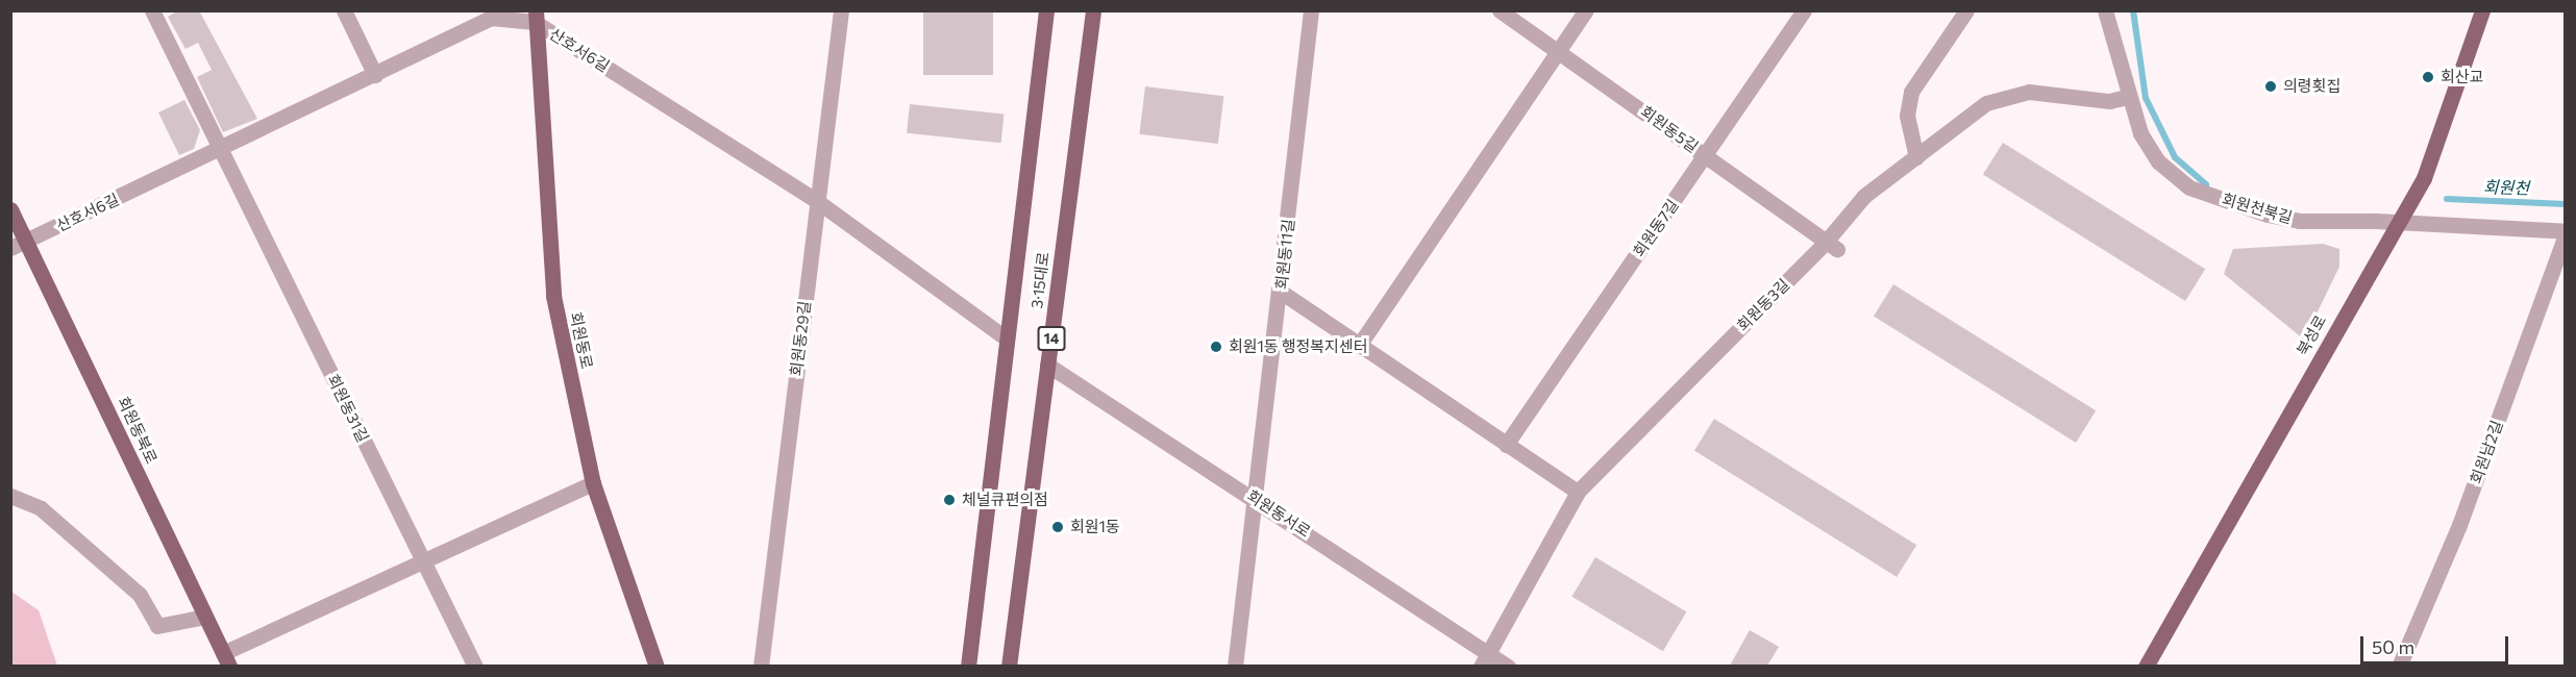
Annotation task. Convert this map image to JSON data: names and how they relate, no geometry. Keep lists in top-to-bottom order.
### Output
{
  "streets": {
    "main road": [
      "3·15대로",
      "북성로",
      "14",
      "회원동로",
      "회원동북로"
    ],
    "street": [
      "산호서6길",
      "회원동5길",
      "회원천북길",
      "회원동7길",
      "회원동11길",
      "회원동3길",
      "회원동29길",
      "회원동31길",
      "회원남2길",
      "회원동서로"
    ]
  },
  "crossings": [
    ["산호서6길", "3·15대로"],
    ["산호서6길", "회원동29길"],
    ["산호서6길", "회원동로"],
    ["산호서6길", "회원동31길"],
    ["산호서6길", "회원동북로"],
    ["회원동5길", "회원동7길"],
    ["회원동5길", "회원동3길"],
    ["회원천북길", "회원동3길"],
    ["회원천북길", "북성로"],
    ["회원천북길", "회원남2길"],
    ["회원동11길", "회원동서로"],
    ["3·15대로", "회원동서로"],
    ["회원동3길", "회원동서로"]
  ],
  "water": ["회원천"],
  "places": [
    "회산교",
    "의령횟집",
    "회원1동 행정복지센터",
    "체널큐편의점",
    "회원1동"
  ],
  "scale_bar": "50 m"
}
